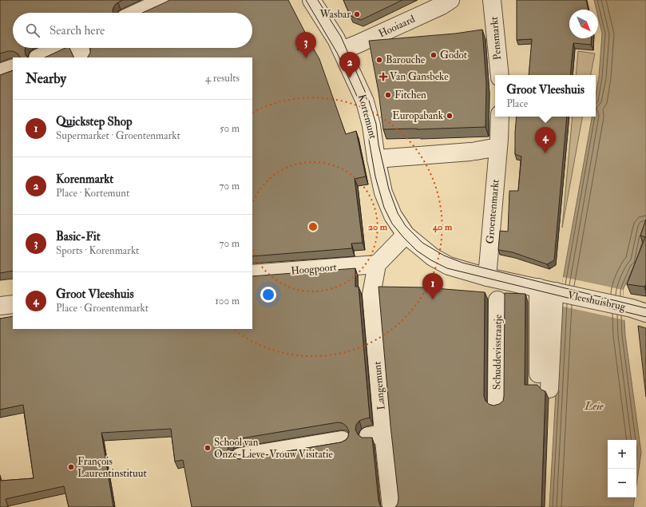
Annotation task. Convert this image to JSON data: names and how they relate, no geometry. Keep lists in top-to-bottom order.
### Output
{
  "streets": {
    "street": [
      "Hooiaard",
      "Pensmarkt",
      "Kortemunt",
      "Groentenmarkt",
      "Hoogpoort",
      "Vleeshuisbrug",
      "Schuddevisstraatje",
      "Langemunt"
    ]
  },
  "crossings": [
    ["Hooiaard", "Kortemunt"],
    ["Hoogpoort", "Langemunt"]
  ],
  "water": ["Leie"],
  "places": {
    "other": [
      "Wasbar",
      "Godot",
      "Barouche",
      "Fitchen",
      "Europabank",
      "School van Onze-Lieve-Vrouw Visitatie",
      "François Laurentinstituut"
    ],
    "health": ["Van Gansbeke"]
  },
  "north": "bottom right",
  "page": {
    "search": "Search here",
    "pins": [
      "3",
      "2",
      "4",
      "1"
    ],
    "heading": ["Nearby", "4 results"],
    "popup": ["Groot Vleeshuis", "Place"],
    "list": [
      {
        "mark": "1",
        "name": "Quickstep Shop",
        "note": "Supermarket · Groentenmarkt",
        "value": "50 m"
      },
      {
        "mark": "2",
        "name": "Korenmarkt",
        "note": "Place · Kortemunt",
        "value": "70 m"
      },
      {
        "mark": "3",
        "name": "Basic-Fit",
        "note": "Sports · Korenmarkt",
        "value": "70 m"
      },
      {
        "mark": "4",
        "name": "Groot Vleeshuis",
        "note": "Place · Groentenmarkt",
        "value": "100 m"
      }
    ],
    "map_buttons": ["+", "−"]
  },
  "rings": ["20 m", "40 m"]
}
